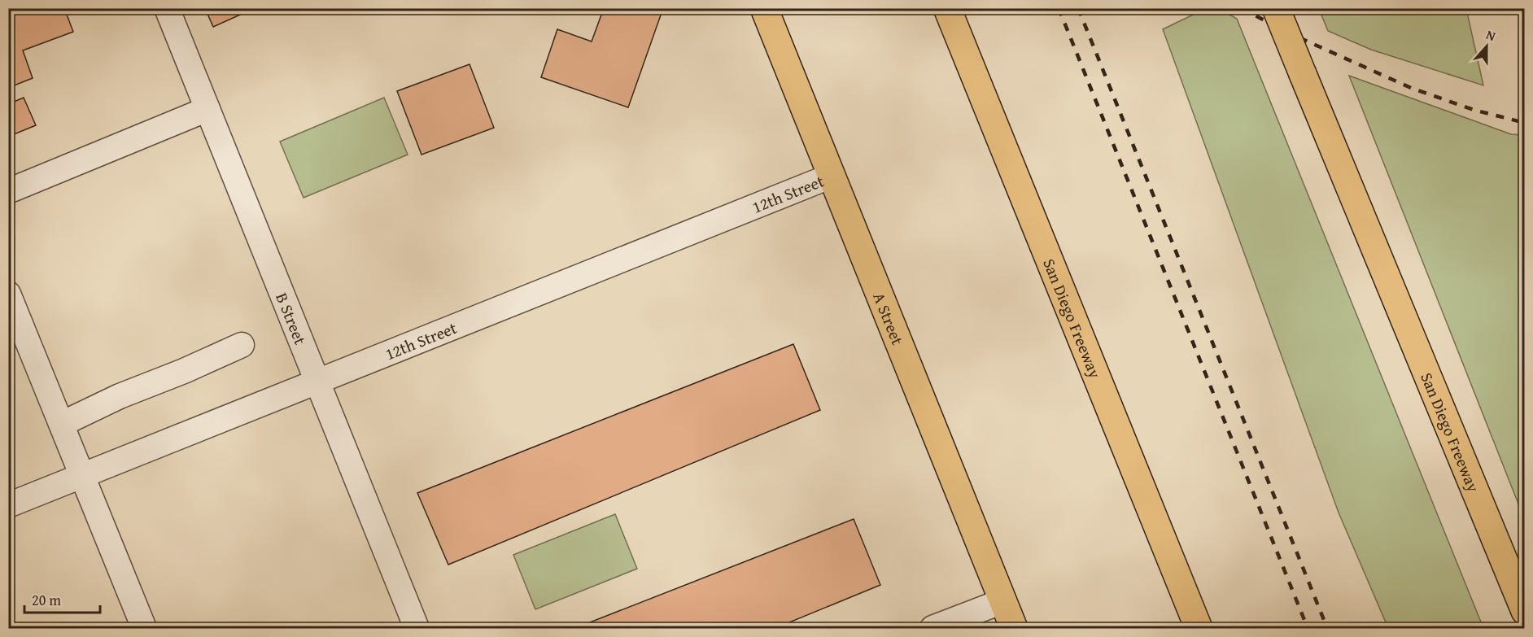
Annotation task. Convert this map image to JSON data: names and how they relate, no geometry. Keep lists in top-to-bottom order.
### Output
{
  "streets": {
    "main road": ["A Street", "San Diego Freeway"],
    "street": ["12th Street", "B Street"]
  },
  "crossings": [
    ["12th Street", "B Street"],
    ["12th Street", "A Street"]
  ],
  "scale_bar": "20 m",
  "north": "top"
}
